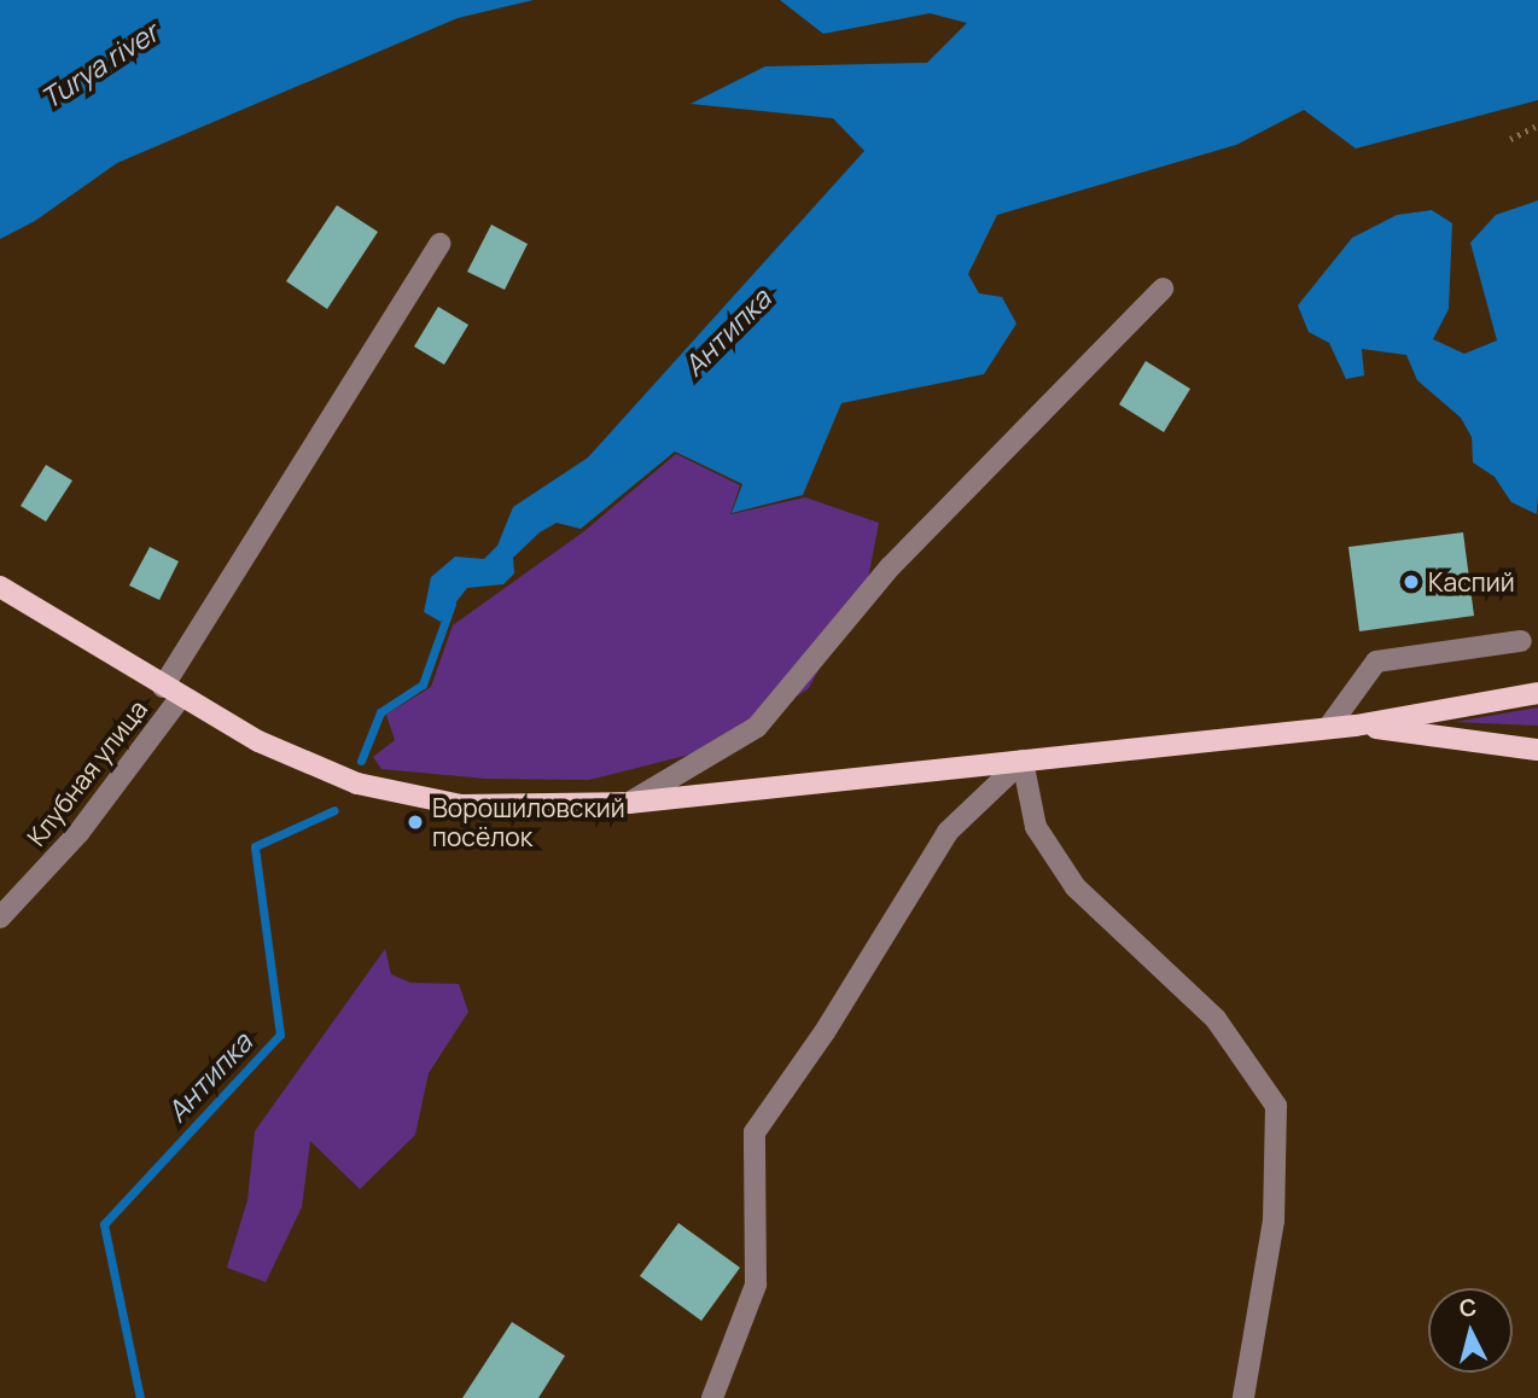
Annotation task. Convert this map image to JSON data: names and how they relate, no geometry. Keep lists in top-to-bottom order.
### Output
{
  "streets": {
    "street": ["Клубная улица"]
  },
  "water": ["Turya river", "Антипка"],
  "places": ["Каспий", "Ворошиловский посёлок"],
  "north": "top"
}
